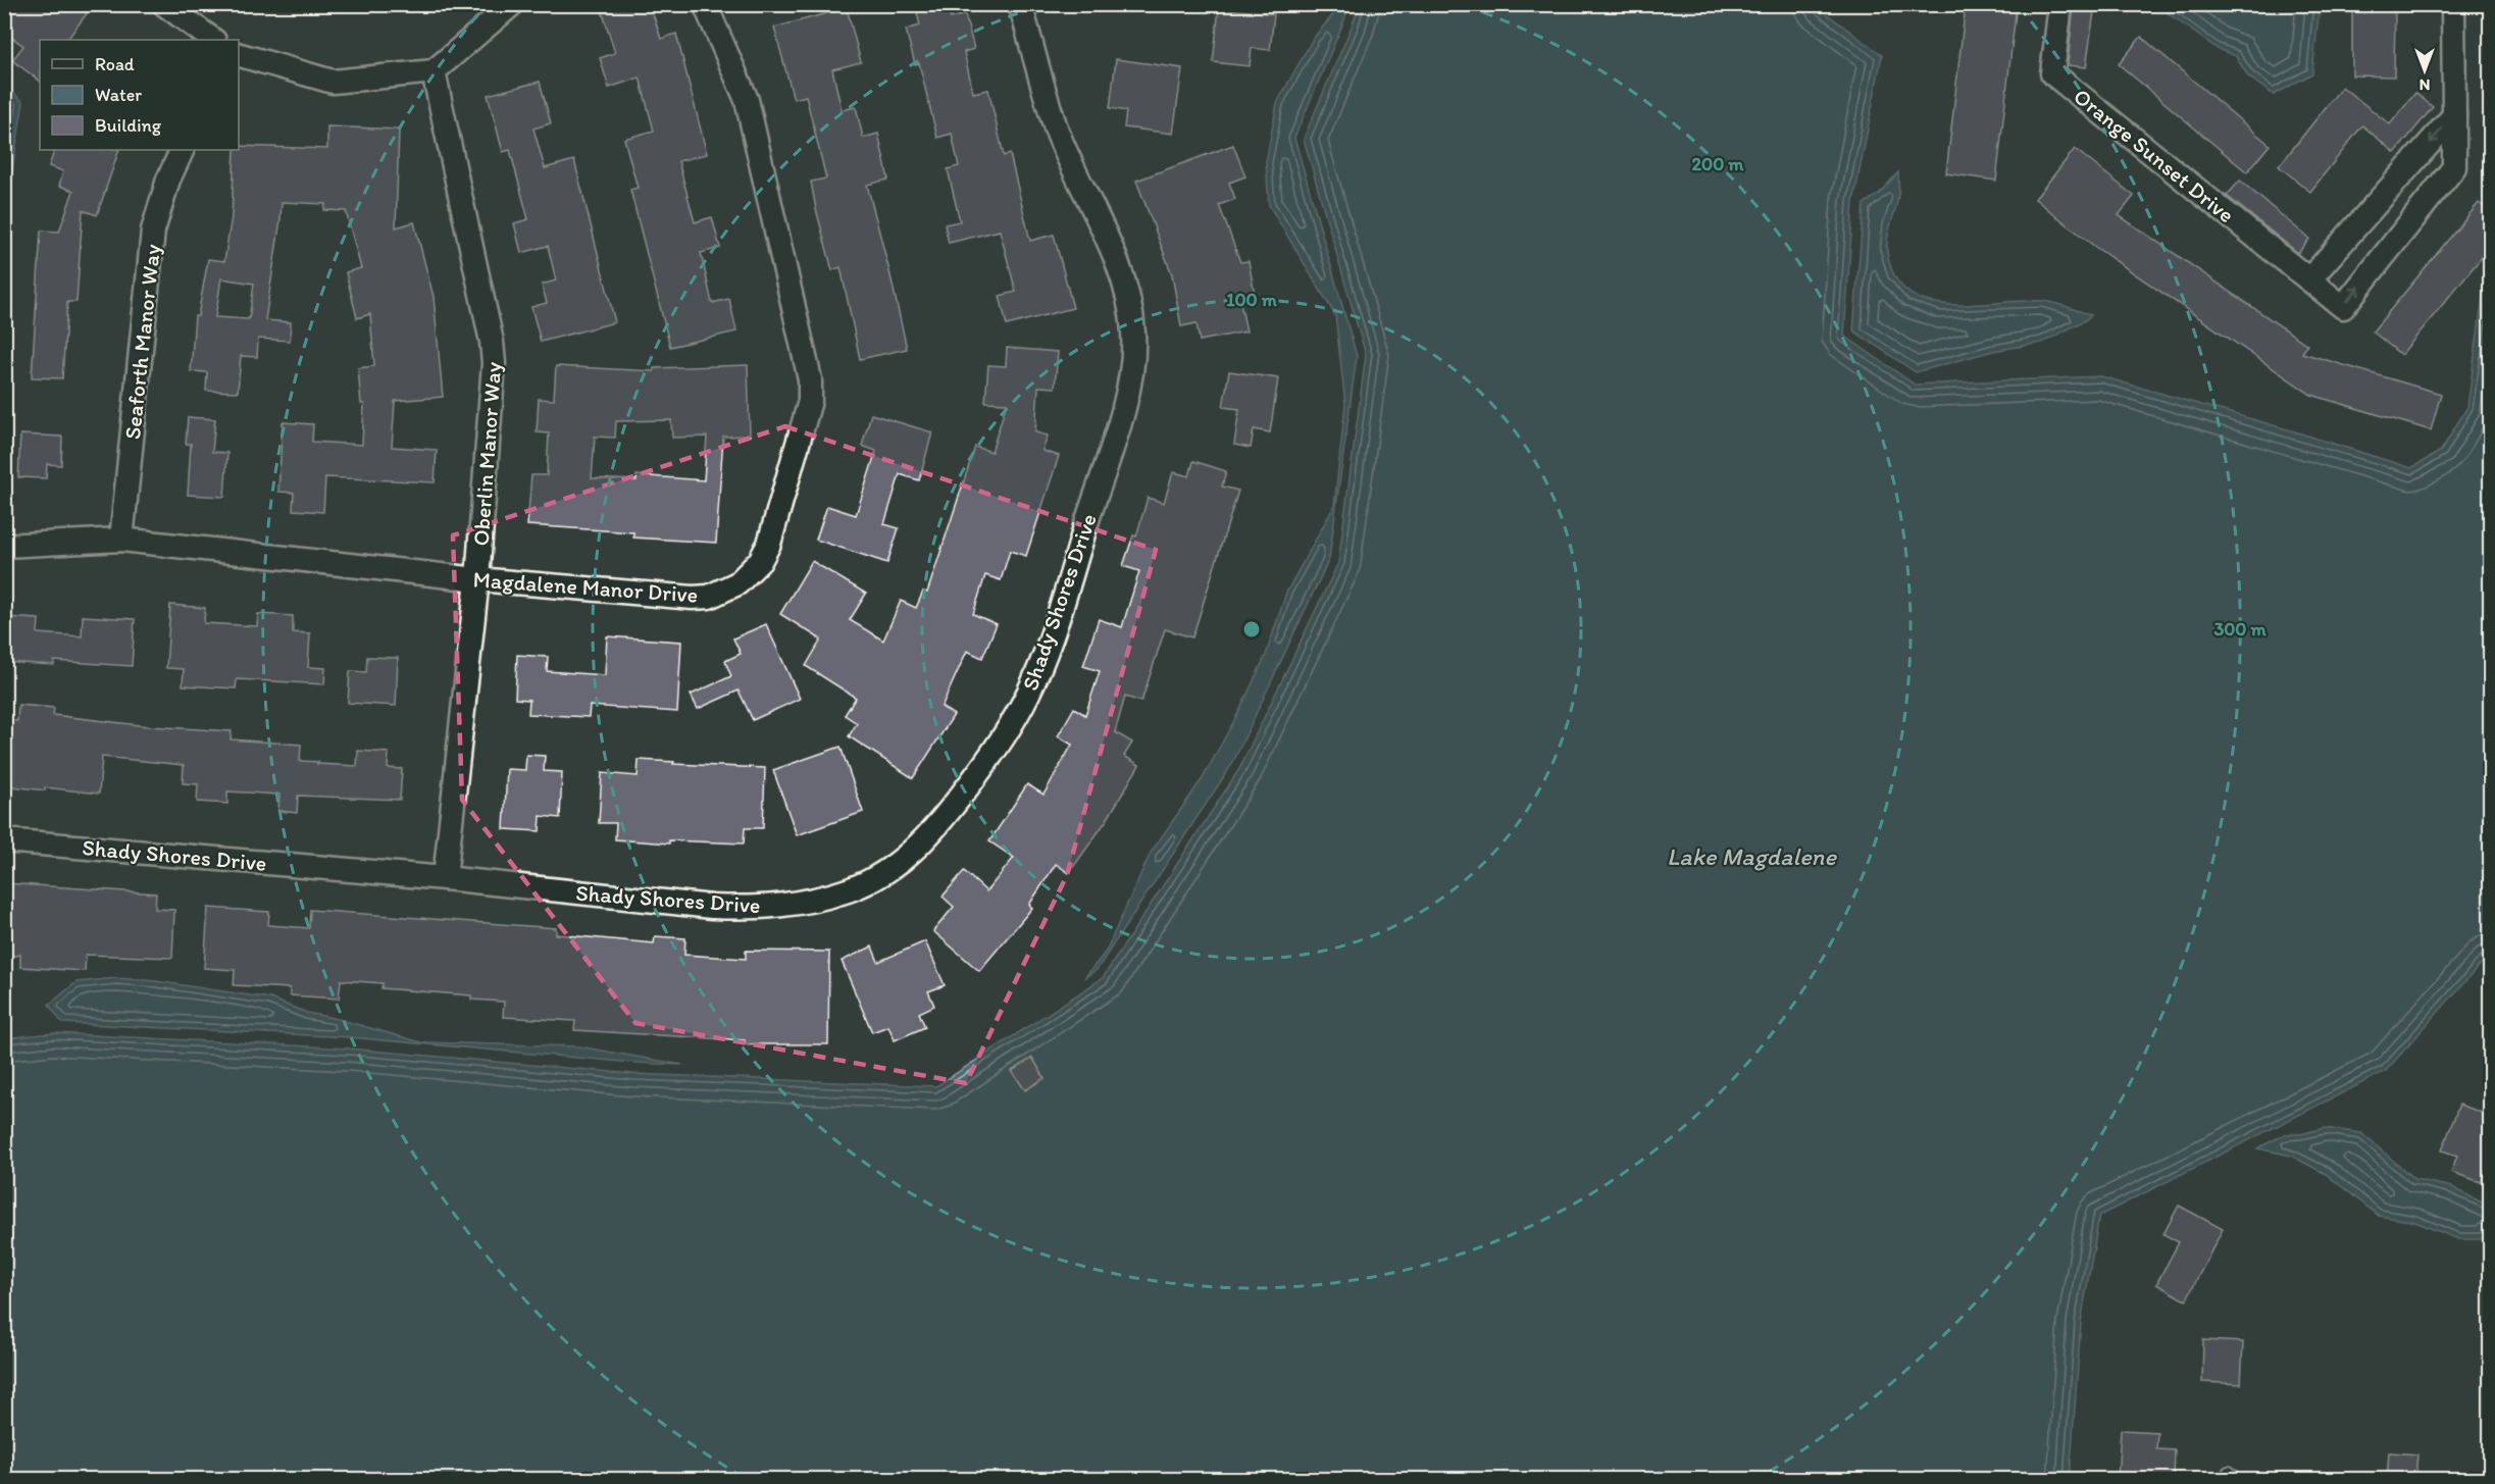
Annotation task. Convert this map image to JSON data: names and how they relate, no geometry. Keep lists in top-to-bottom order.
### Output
{
  "streets": {
    "street": [
      "Orange Sunset Drive",
      "Seaforth Manor Way",
      "Oberlin Manor Way",
      "Magdalene Manor Drive",
      "Shady Shores Drive"
    ]
  },
  "crossings": [
    ["Seaforth Manor Way", "Magdalene Manor Drive"],
    ["Oberlin Manor Way", "Magdalene Manor Drive"],
    ["Oberlin Manor Way", "Shady Shores Drive"]
  ],
  "water": ["Lake Magdalene"],
  "legend": ["Road", "Water", "Building"],
  "north": "bottom",
  "rings": ["200 m", "100 m", "300 m"]
}
